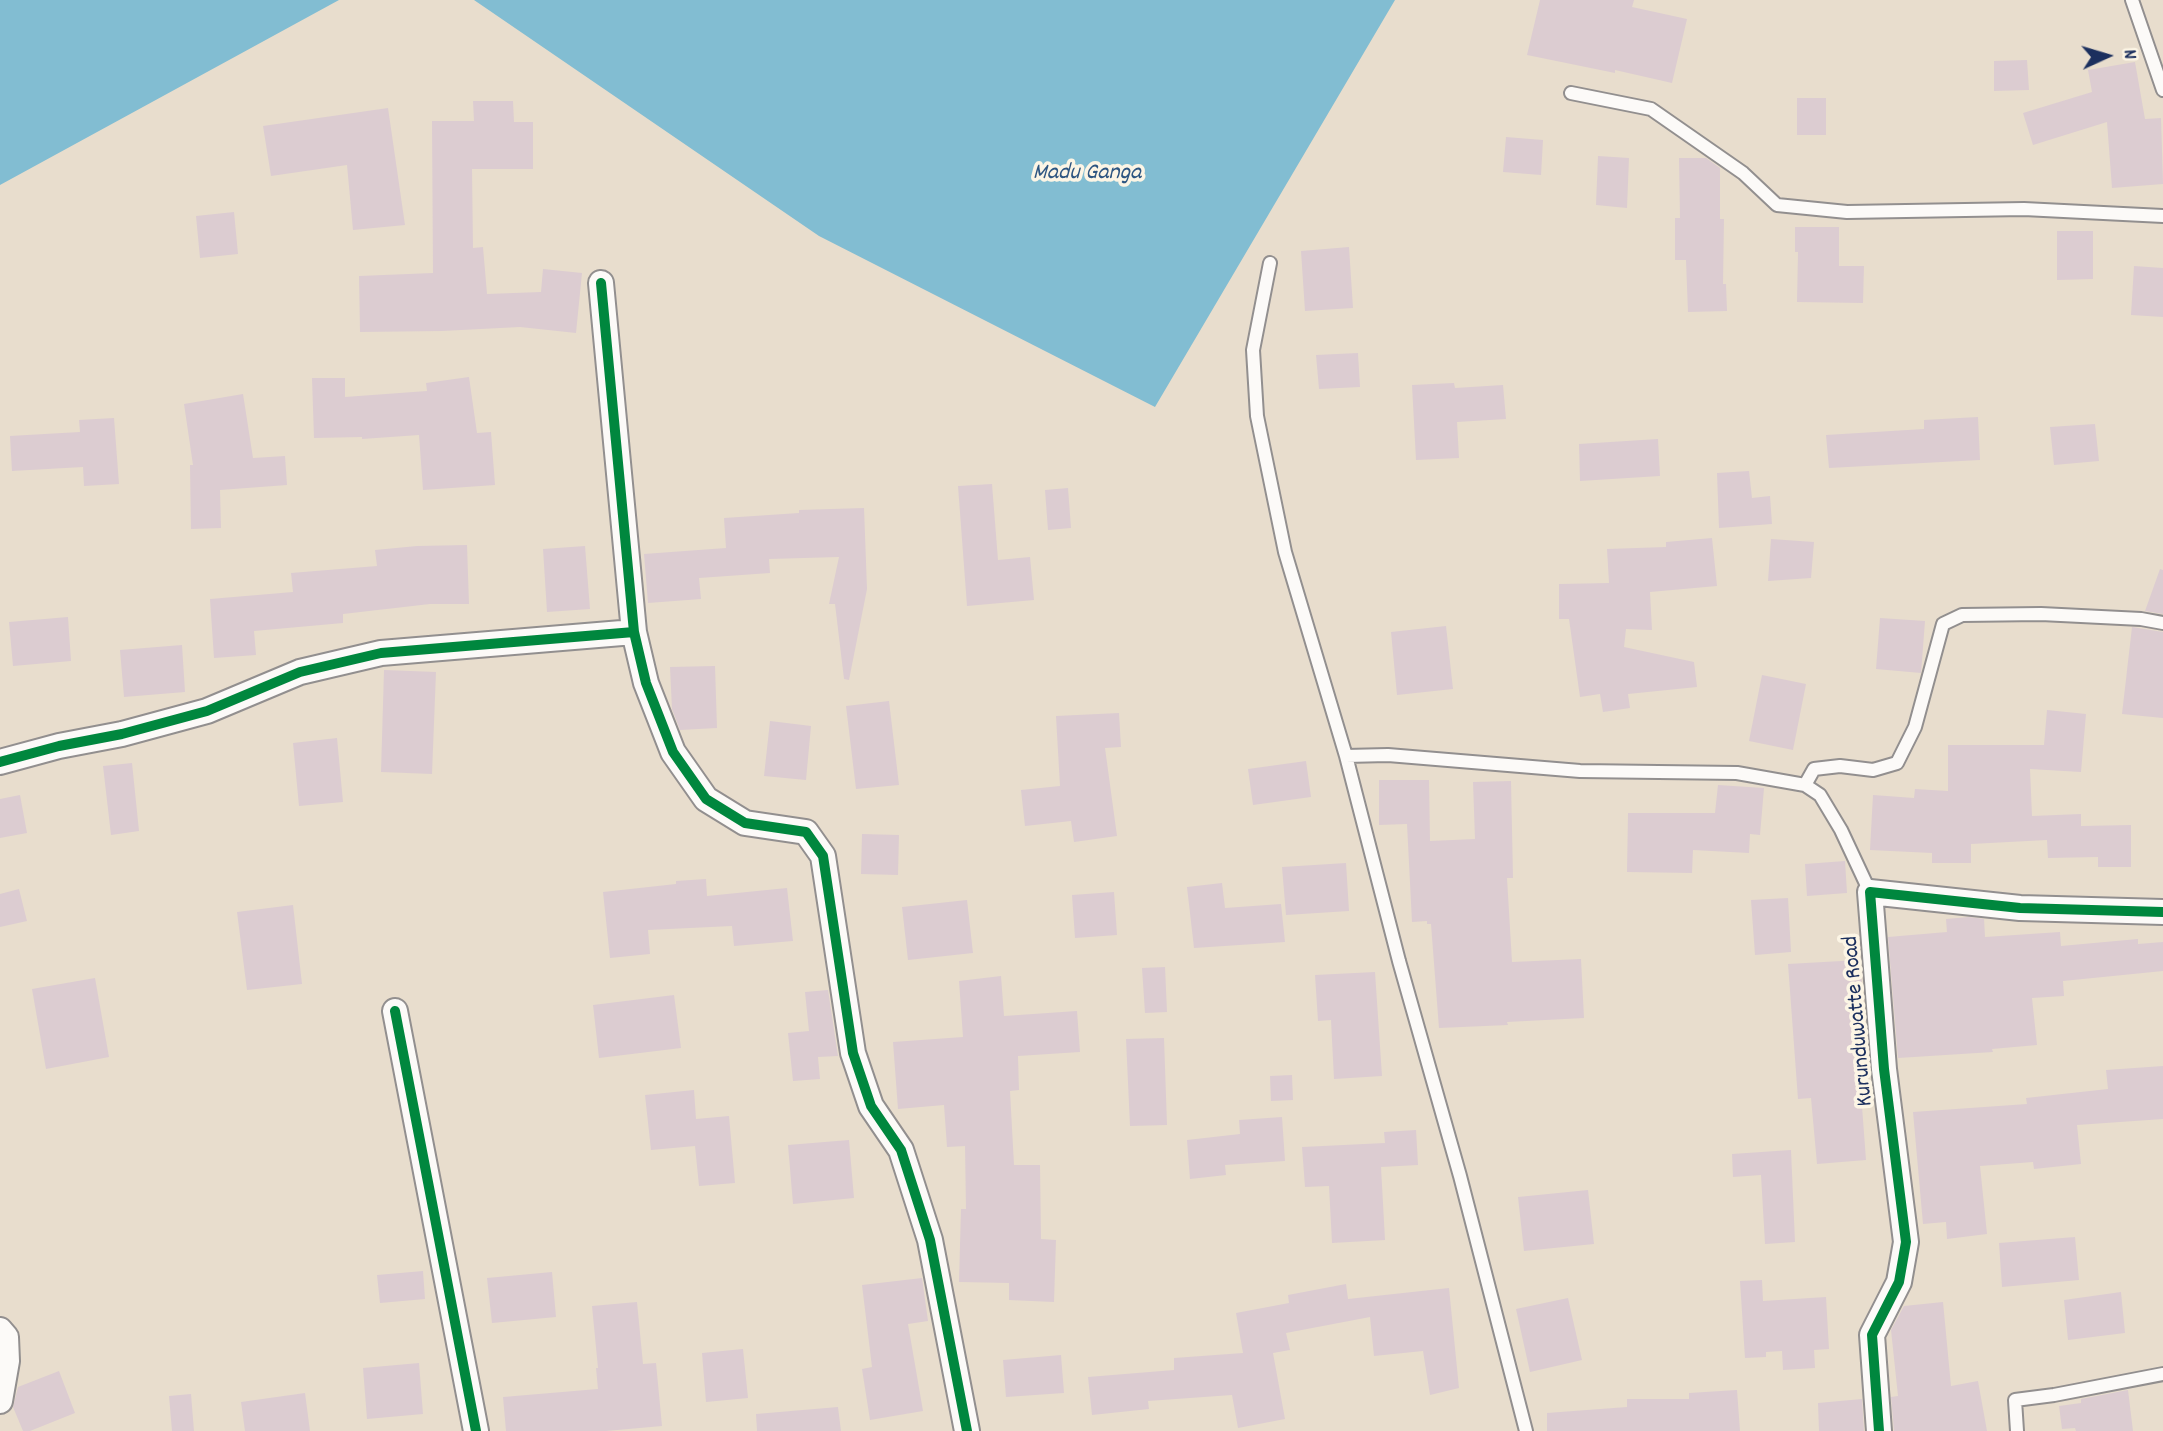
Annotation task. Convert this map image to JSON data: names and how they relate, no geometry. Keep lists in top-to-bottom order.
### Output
{
  "streets": {
    "street": ["Kurunduwatte Road"]
  },
  "water": ["Madu Ganga"],
  "north": "right"
}
